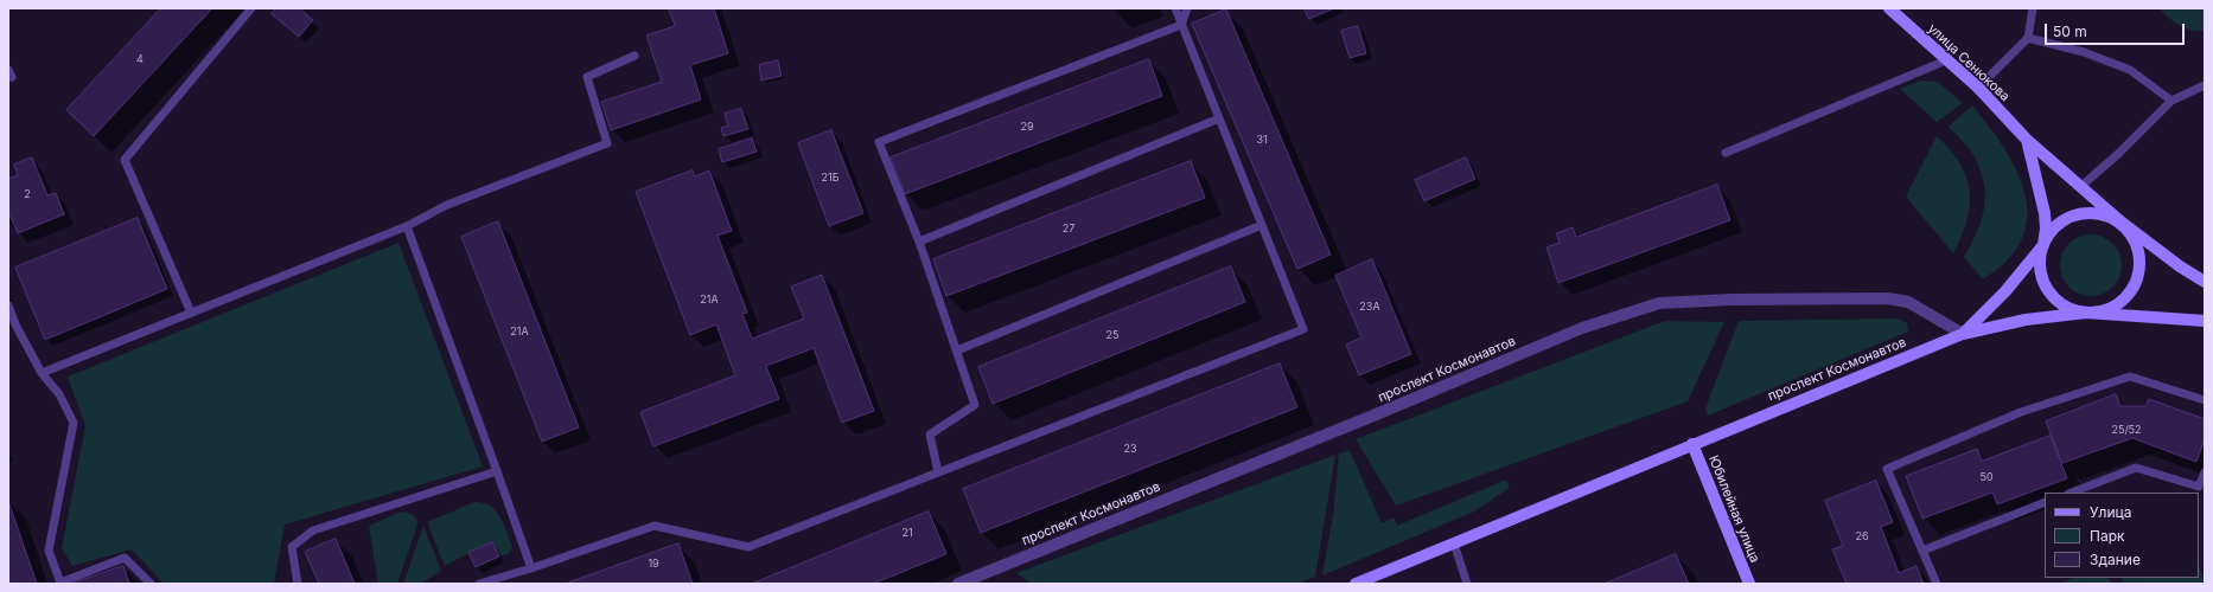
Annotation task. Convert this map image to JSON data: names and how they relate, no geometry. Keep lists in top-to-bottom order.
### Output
{
  "streets": {
    "main road": ["улица Сенюкова", "проспект Космонавтов", "Юбилейная улица"]
  },
  "crossings": [
    ["улица Сенюкова", "проспект Космонавтов"],
    ["проспект Космонавтов", "Юбилейная улица"]
  ],
  "house_numbers": [
    "4",
    "29",
    "31",
    "21Б",
    "2",
    "27",
    "21А",
    "23А",
    "21А",
    "25",
    "25/52",
    "23",
    "50",
    "21",
    "26",
    "19"
  ],
  "legend": ["Улица", "Парк", "Здание"],
  "scale_bar": "50 m"
}
